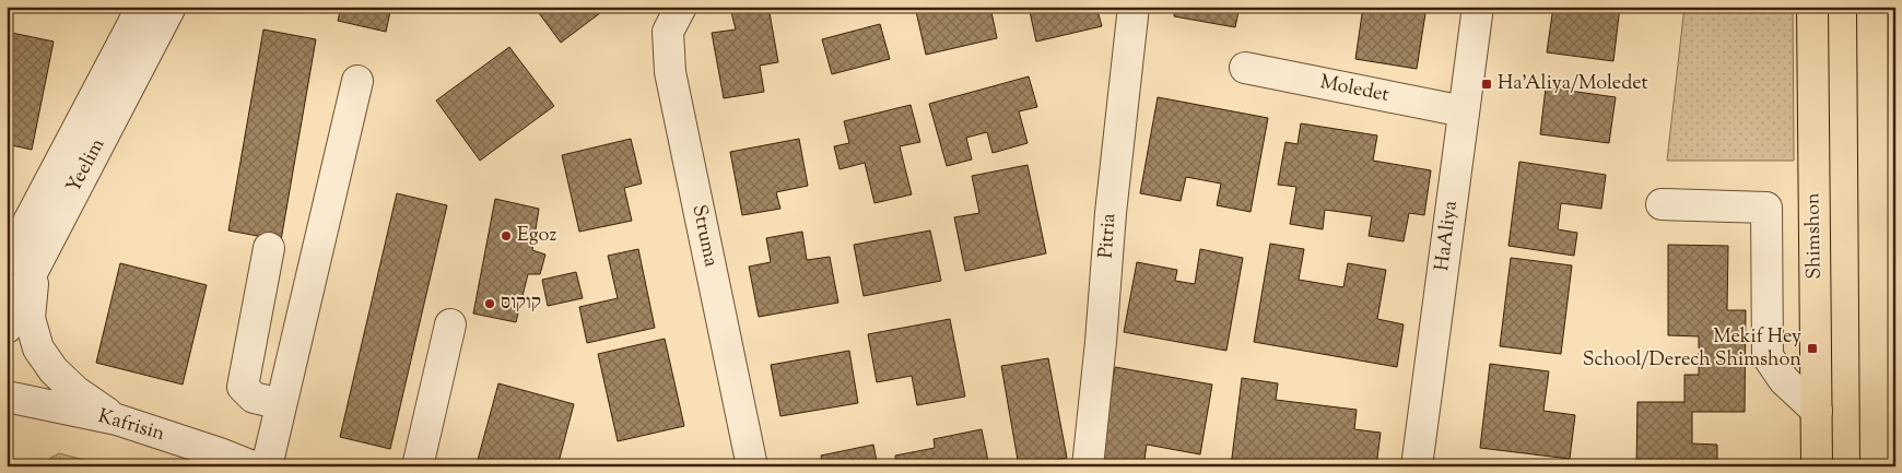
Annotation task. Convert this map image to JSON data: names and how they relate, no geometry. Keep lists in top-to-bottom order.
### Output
{
  "streets": {
    "main road": ["Shimshon"],
    "street": [
      "Moledet",
      "Yeelim",
      "Struma",
      "Pitria",
      "HaAliya",
      "Kafrisin"
    ]
  },
  "crossings": [
    ["Moledet", "HaAliya"]
  ],
  "places": {
    "transit": ["Ha'Aliya/Moledet", "Mekif Hey School/Derech Shimshon"],
    "other": ["Egoz", "קוקוס"]
  }
}
